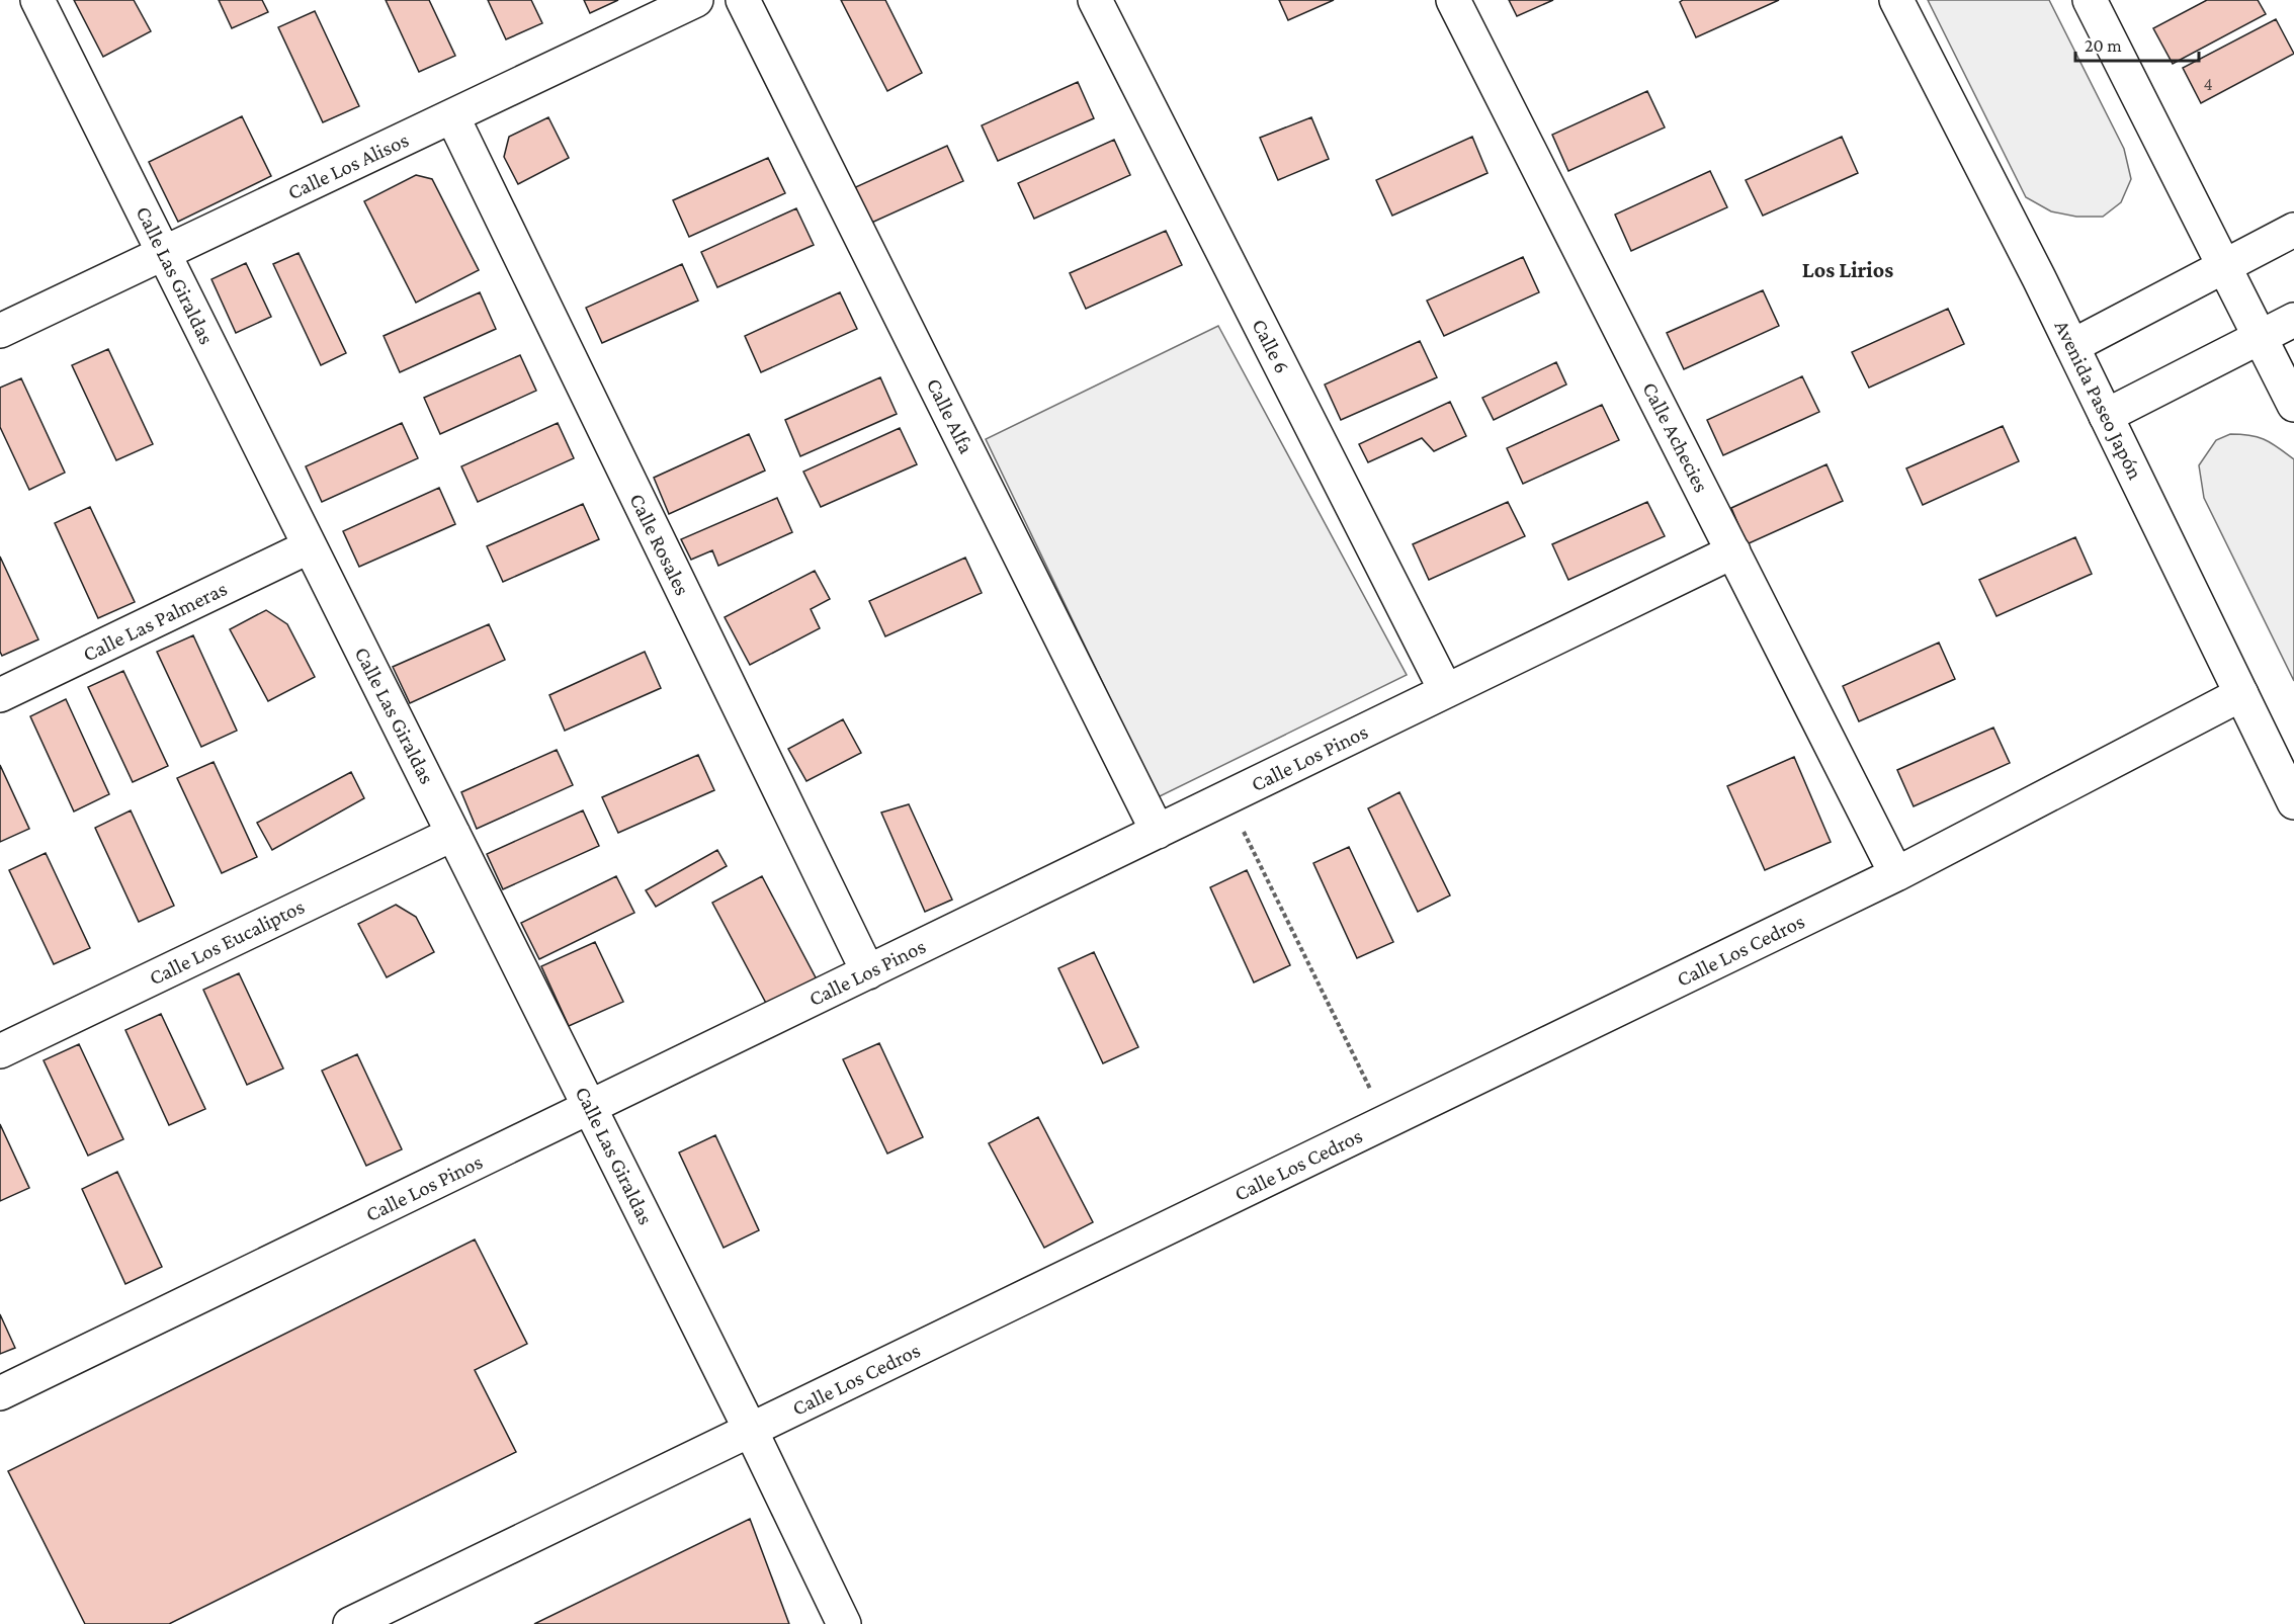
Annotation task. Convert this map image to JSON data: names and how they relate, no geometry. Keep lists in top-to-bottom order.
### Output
{
  "streets": {
    "street": [
      "Calle Los Alisos",
      "Calle Las Giraldas",
      "Calle 6",
      "Avenida Paseo Japón",
      "Calle Alfa",
      "Calle Achecies",
      "Calle Rosales",
      "Calle Las Palmeras",
      "Calle Los Pinos",
      "Calle Los Eucaliptos",
      "Calle Los Cedros"
    ]
  },
  "crossings": [
    ["Calle Los Alisos", "Calle Las Giraldas"],
    ["Calle Los Alisos", "Calle Rosales"],
    ["Calle Las Giraldas", "Calle Las Palmeras"],
    ["Calle Las Giraldas", "Calle Los Pinos"],
    ["Calle Las Giraldas", "Calle Los Eucaliptos"],
    ["Calle Las Giraldas", "Calle Los Cedros"],
    ["Calle 6", "Calle Los Pinos"],
    ["Avenida Paseo Japón", "Calle Los Cedros"],
    ["Calle Alfa", "Calle Los Pinos"],
    ["Calle Achecies", "Calle Los Pinos"],
    ["Calle Achecies", "Calle Los Cedros"],
    ["Calle Rosales", "Calle Los Pinos"]
  ],
  "districts": ["Los Lirios"],
  "house_numbers": ["4"],
  "scale_bar": "20 m"
}
